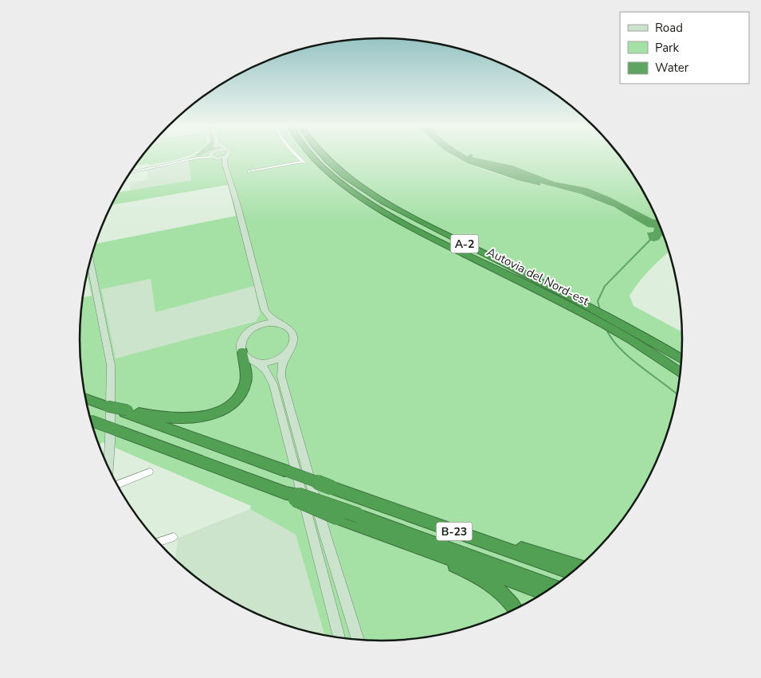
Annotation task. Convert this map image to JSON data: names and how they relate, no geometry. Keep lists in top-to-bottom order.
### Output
{
  "streets": {
    "highway": ["A-2", "Autovia del Nord-est", "B-23"]
  },
  "legend": ["Road", "Park", "Water"]
}
